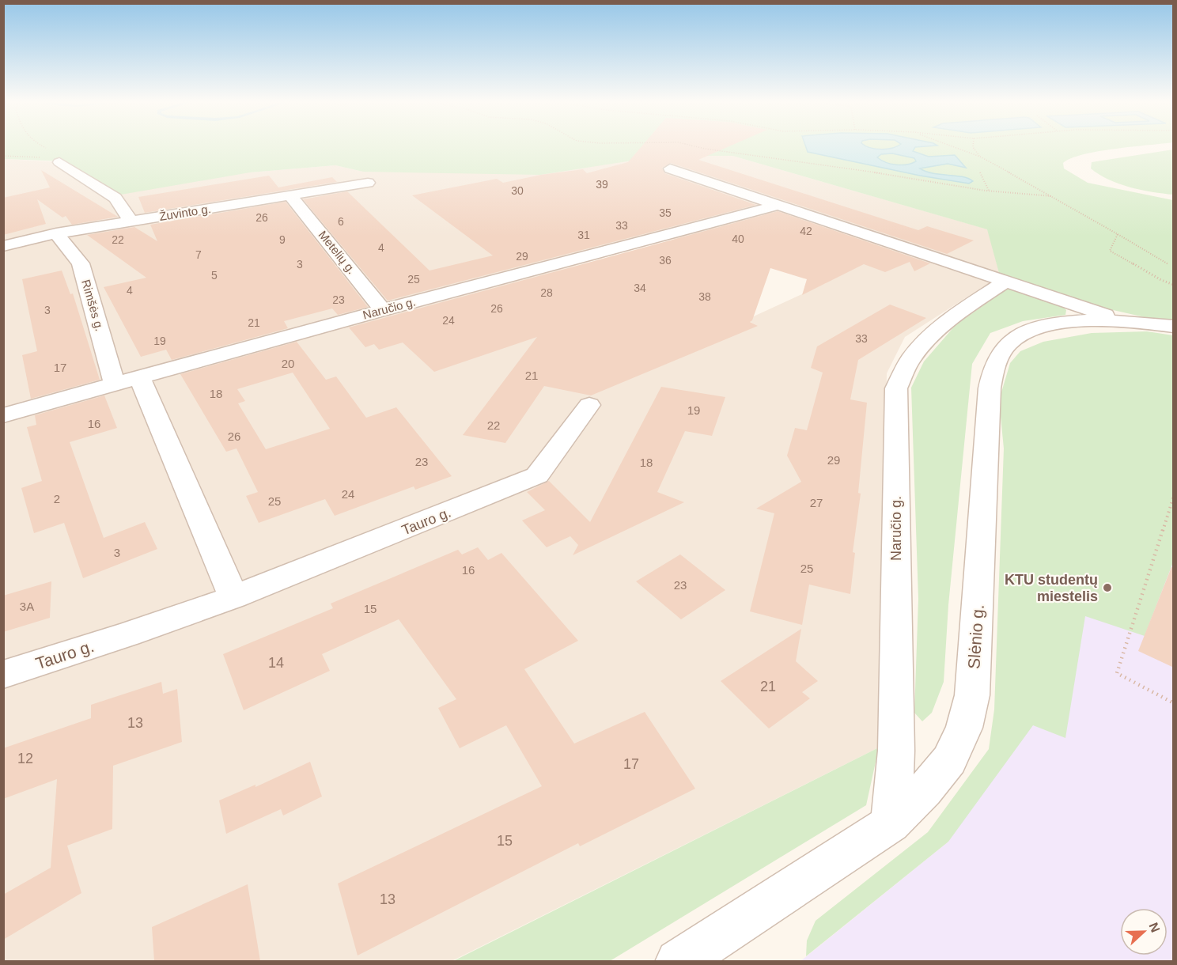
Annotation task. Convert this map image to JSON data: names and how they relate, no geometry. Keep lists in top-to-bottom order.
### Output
{
  "streets": {
    "street": [
      "Žuvinto g.",
      "Metelių g.",
      "Rimšės g.",
      "Naručio g.",
      "Tauro g.",
      "Slėnio g."
    ]
  },
  "crossings": [
    ["Žuvinto g.", "Metelių g."],
    ["Žuvinto g.", "Rimšės g."],
    ["Metelių g.", "Naručio g."],
    ["Rimšės g.", "Naručio g."],
    ["Naručio g.", "Slėnio g."]
  ],
  "places": ["KTU studentų miestelis"],
  "house_numbers": [
    "39",
    "30",
    "35",
    "26",
    "6",
    "33",
    "42",
    "31",
    "40",
    "22",
    "9",
    "4",
    "7",
    "29",
    "36",
    "3",
    "5",
    "25",
    "34",
    "4",
    "28",
    "38",
    "23",
    "26",
    "3",
    "24",
    "21",
    "33",
    "19",
    "20",
    "17",
    "21",
    "18",
    "19",
    "16",
    "22",
    "26",
    "29",
    "23",
    "18",
    "24",
    "2",
    "25",
    "27",
    "3",
    "25",
    "16",
    "23",
    "3A",
    "15",
    "14",
    "21",
    "13",
    "12",
    "17",
    "15",
    "13"
  ],
  "north": "right"
}
